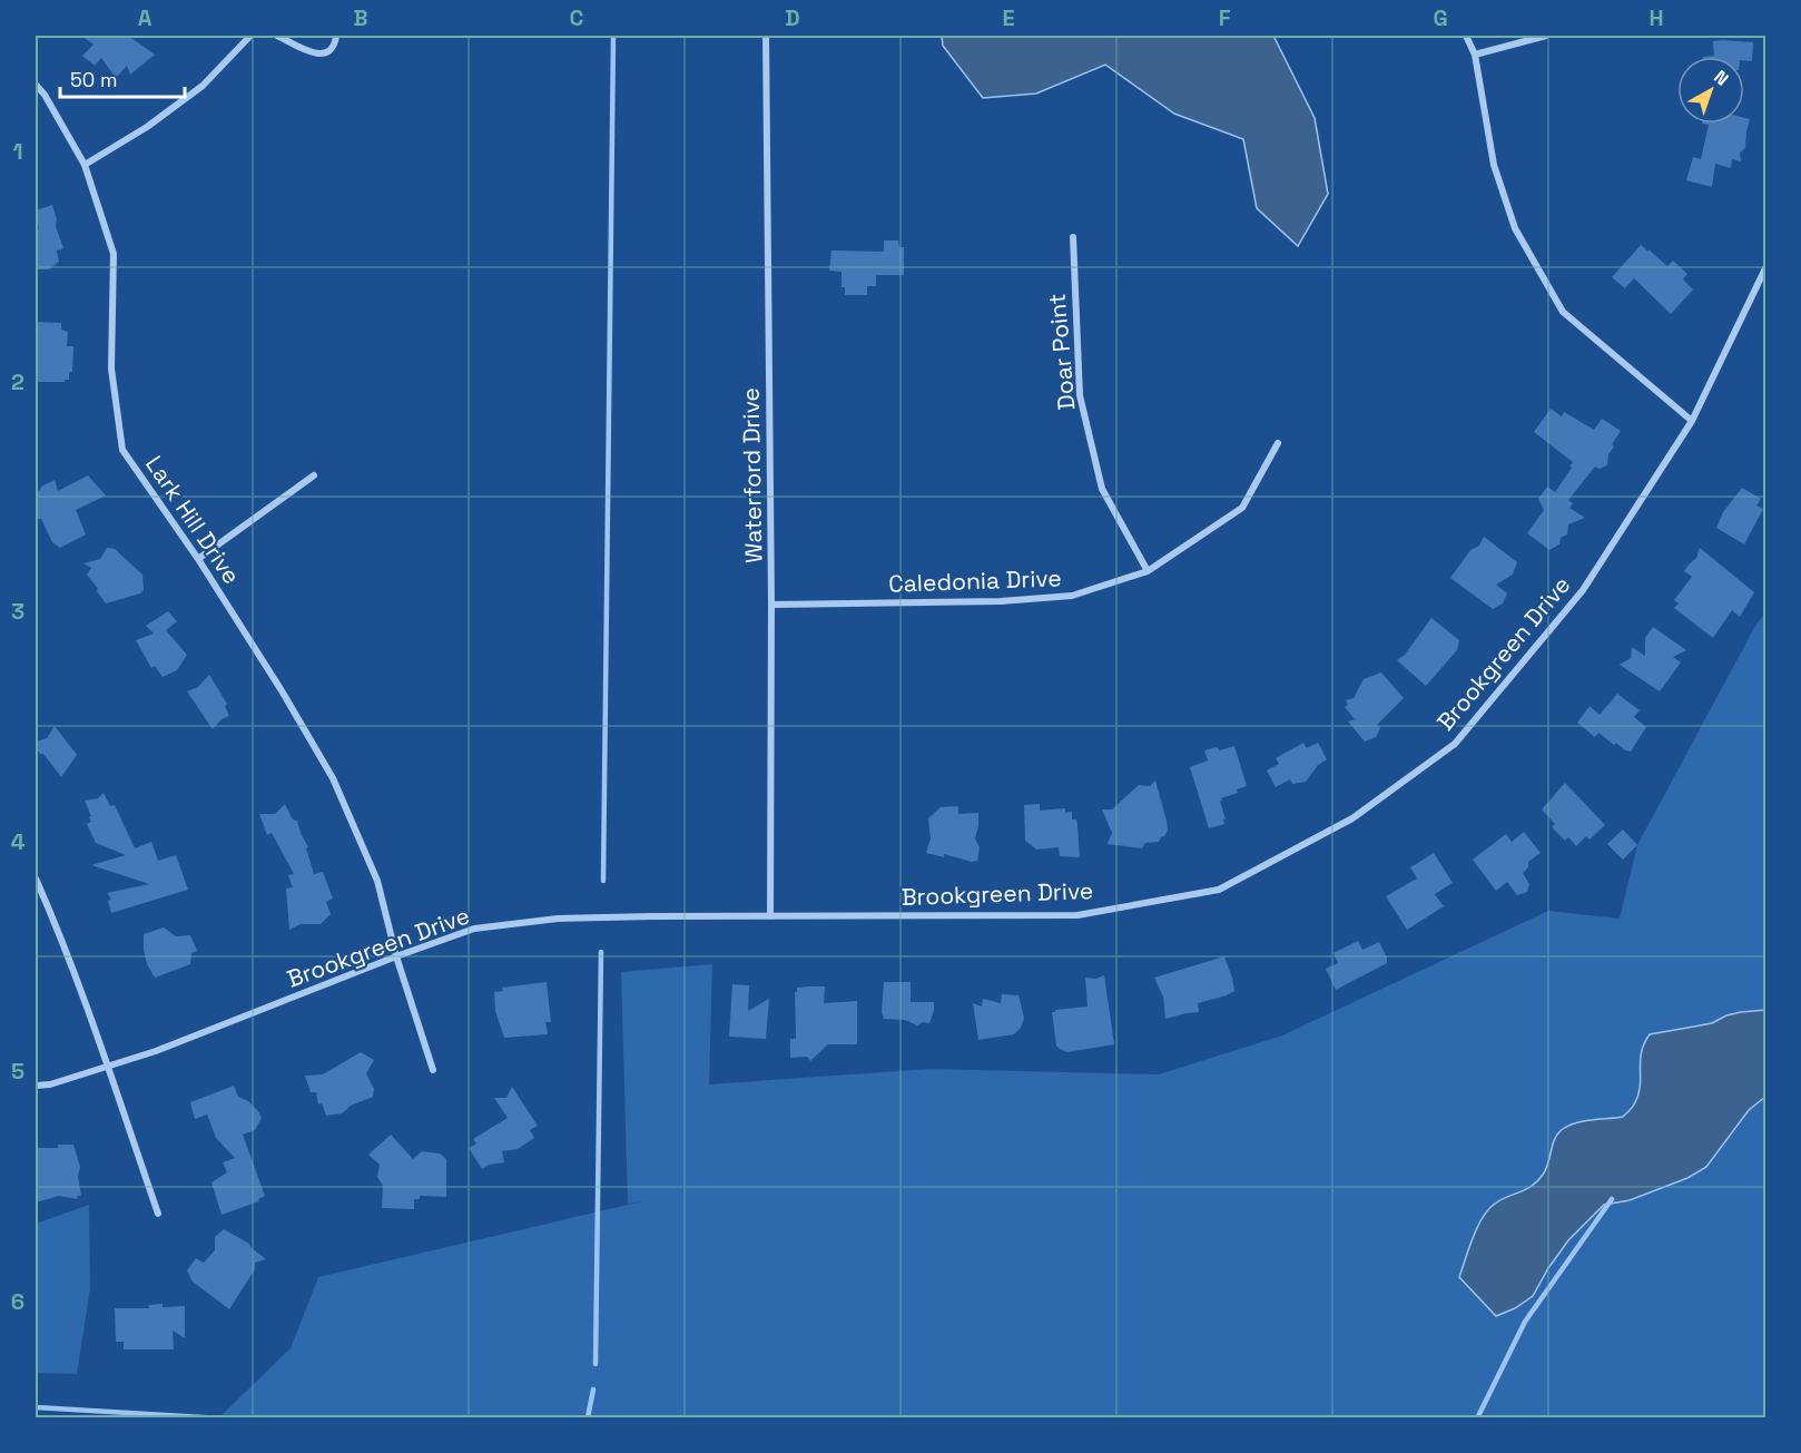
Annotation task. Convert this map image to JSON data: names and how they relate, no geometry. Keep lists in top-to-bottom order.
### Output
{
  "streets": {
    "street": [
      "Doar Point",
      "Waterford Drive",
      "Lark Hill Drive",
      "Caledonia Drive",
      "Brookgreen Drive"
    ]
  },
  "crossings": [
    ["Doar Point", "Caledonia Drive"],
    ["Waterford Drive", "Caledonia Drive"],
    ["Waterford Drive", "Brookgreen Drive"],
    ["Lark Hill Drive", "Brookgreen Drive"]
  ],
  "scale_bar": "50 m",
  "north": "top right",
  "grid": {
    "columns": [
      "A",
      "B",
      "C",
      "D",
      "E",
      "F",
      "G",
      "H"
    ],
    "rows": [
      "1",
      "2",
      "3",
      "4",
      "5",
      "6"
    ]
  }
}
